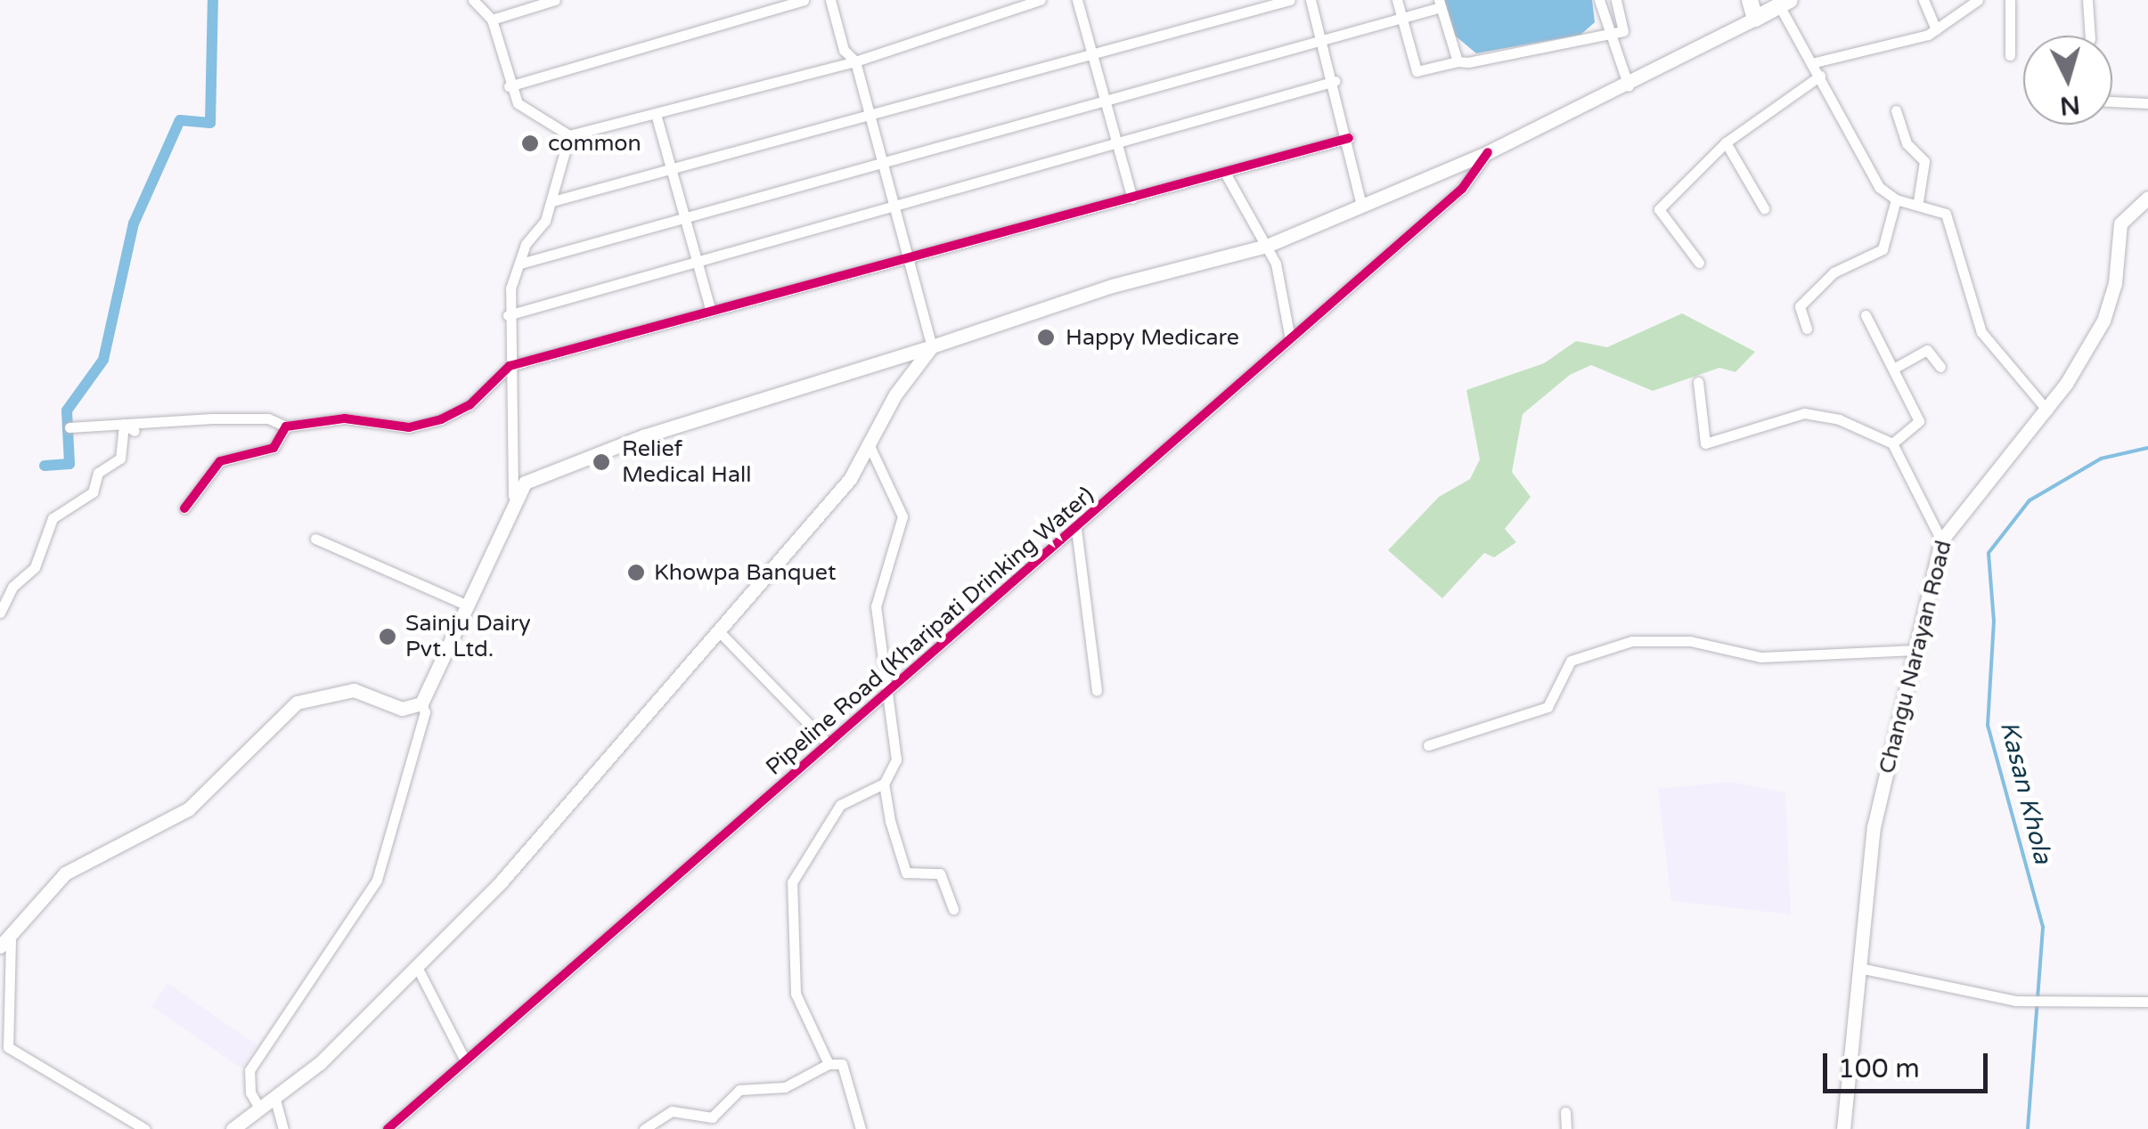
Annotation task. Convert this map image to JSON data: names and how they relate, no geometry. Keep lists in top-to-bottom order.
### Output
{
  "streets": {
    "main road": ["Changu Narayan Road"],
    "street": ["Pipeline Road (Kharipati Drinking Water)"]
  },
  "water": ["Kasan Khola"],
  "places": [
    "common",
    "Happy Medicare",
    "Relief Medical Hall",
    "Khowpa Banquet",
    "Sainju Dairy Pvt. Ltd."
  ],
  "scale_bar": "100 m",
  "north": "bottom"
}
